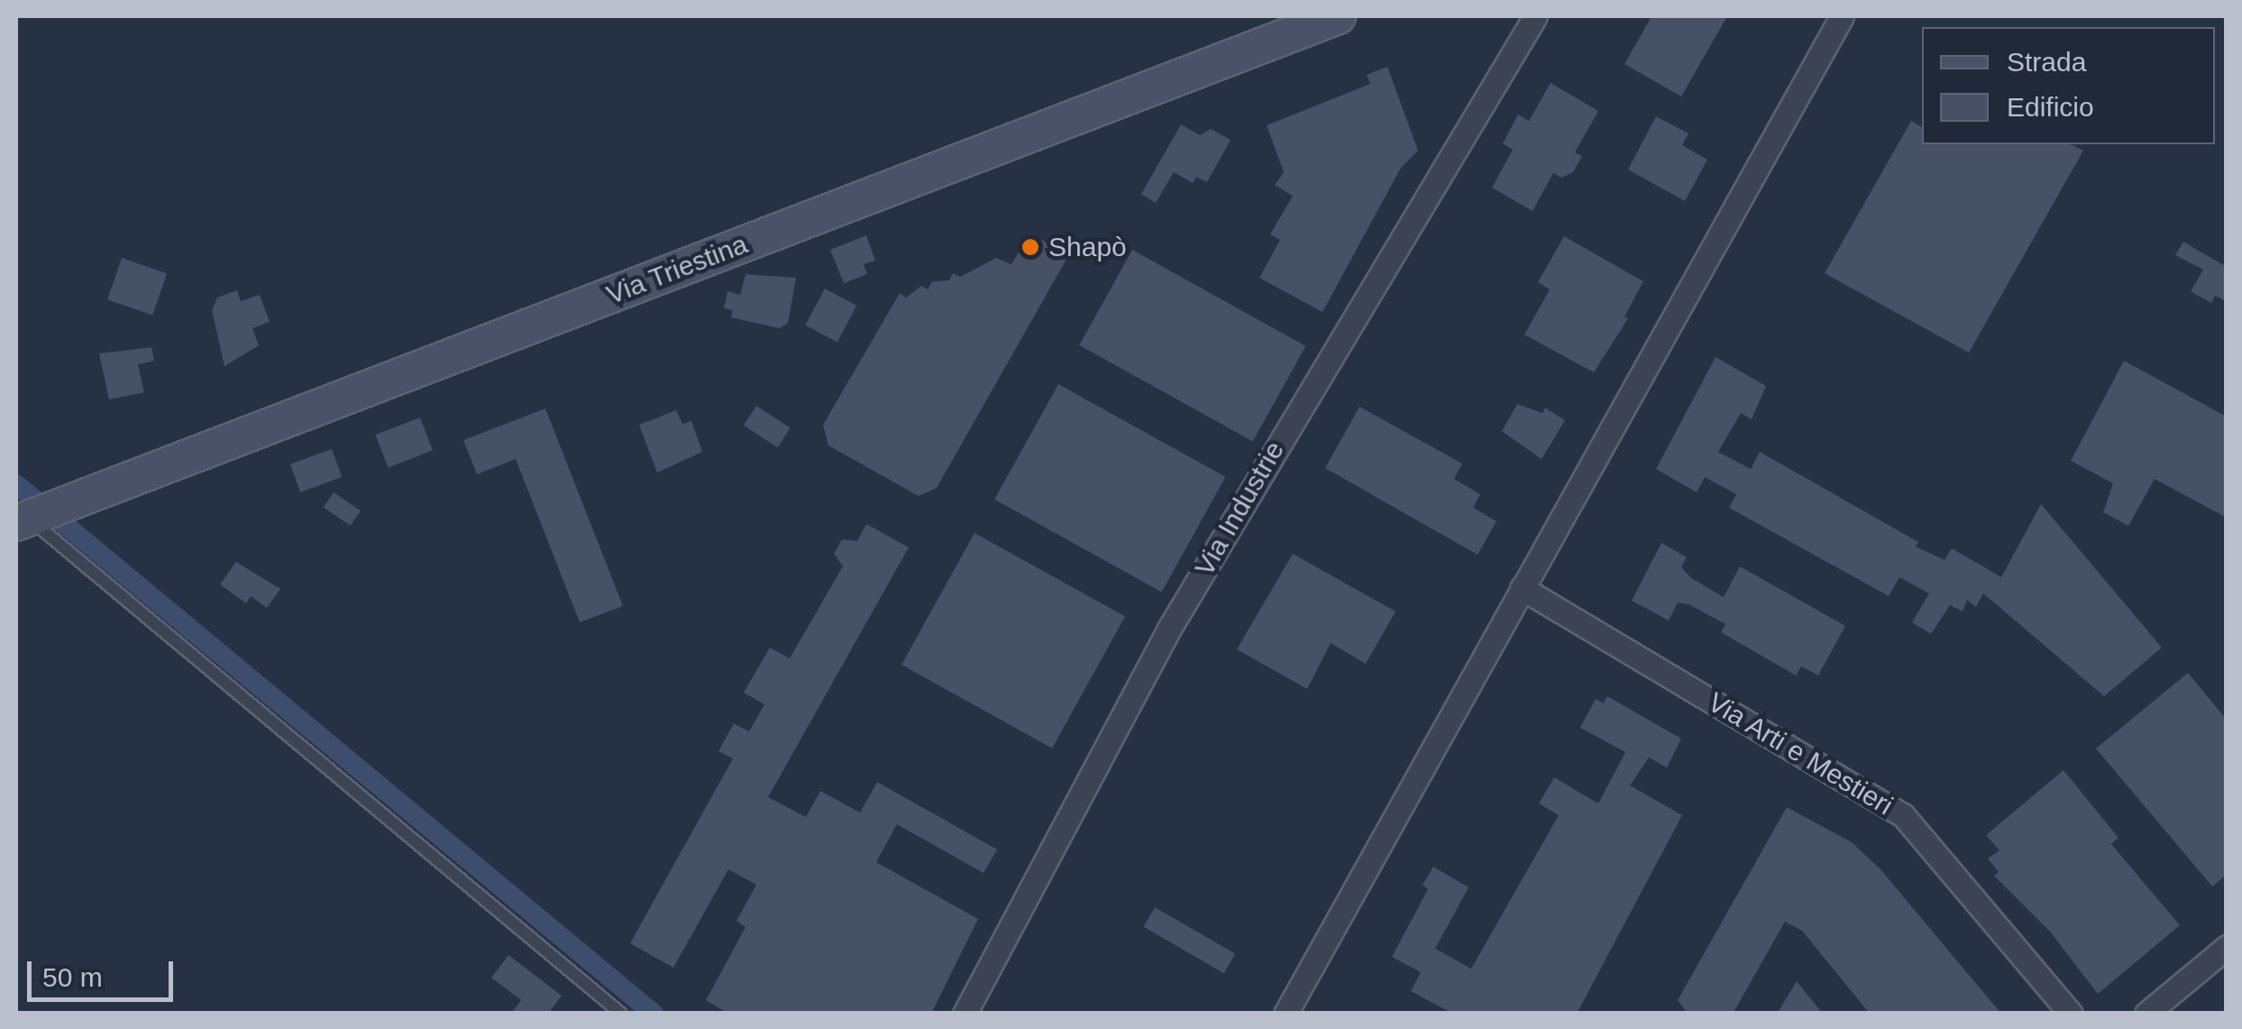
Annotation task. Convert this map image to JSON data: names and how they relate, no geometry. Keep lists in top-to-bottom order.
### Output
{
  "streets": {
    "main road": ["Via Triestina"],
    "street": ["Via Industrie", "Via Arti e Mestieri"]
  },
  "places": ["Shapò"],
  "legend": ["Strada", "Edificio"],
  "scale_bar": "50 m"
}
